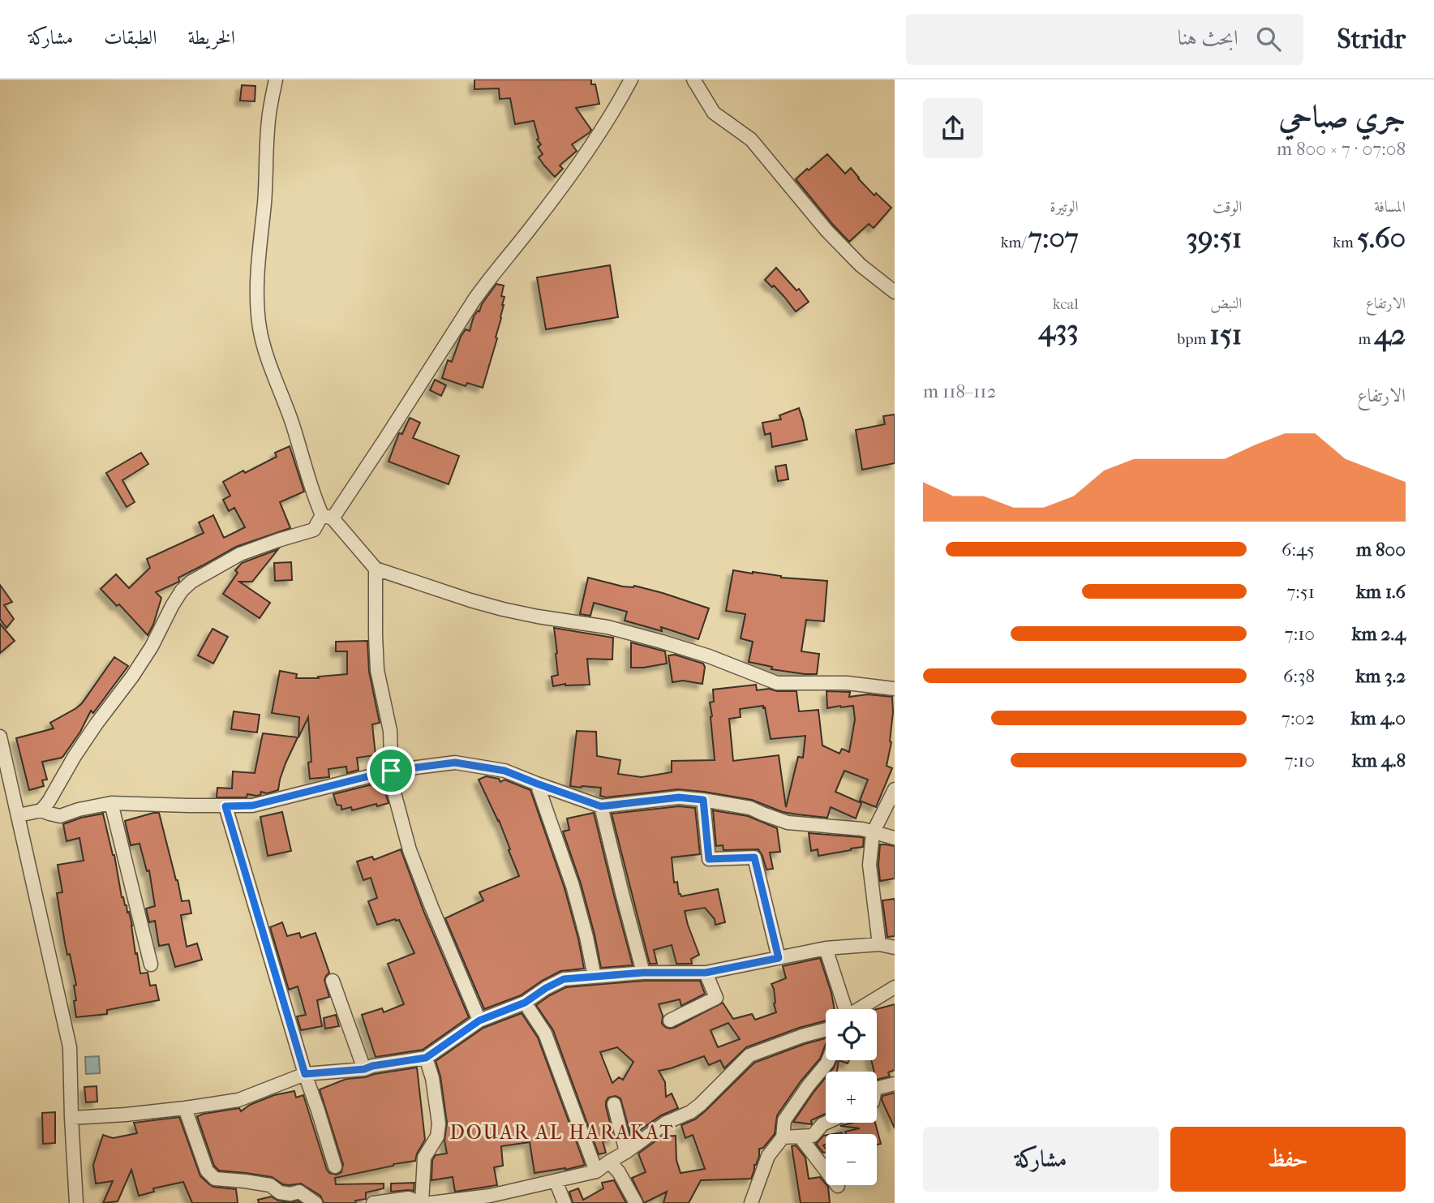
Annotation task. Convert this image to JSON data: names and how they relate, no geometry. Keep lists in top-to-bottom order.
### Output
{
  "districts": ["DOUAR AL HARAKAT"],
  "page": {
    "header": "Stridr",
    "search": "ابحث هنا",
    "nav": ["الخريطة", "الطبقات", "مشاركة"],
    "heading": ["جري صباحي", "07:08 · 7 × 800 m"],
    "stats": [
      ["المسافة", "5.60 km"],
      ["الوقت", "39:51"],
      ["الوتيرة", "7:07 /km"],
      ["الارتفاع", "42 m"],
      ["النبض", "151 bpm"],
      ["kcal", "433"]
    ],
    "chart": ["الارتفاع", "112–118 m"],
    "list": [
      {
        "name": "800 m",
        "note": "6:45"
      },
      {
        "name": "1.6 km",
        "note": "7:51"
      },
      {
        "name": "2.4 km",
        "note": "7:10"
      },
      {
        "name": "3.2 km",
        "note": "6:38"
      },
      {
        "name": "4.0 km",
        "note": "7:02"
      },
      {
        "name": "4.8 km",
        "note": "7:10"
      }
    ],
    "map_buttons": ["+", "−"],
    "buttons": ["حفظ", "مشاركة"]
  }
}
